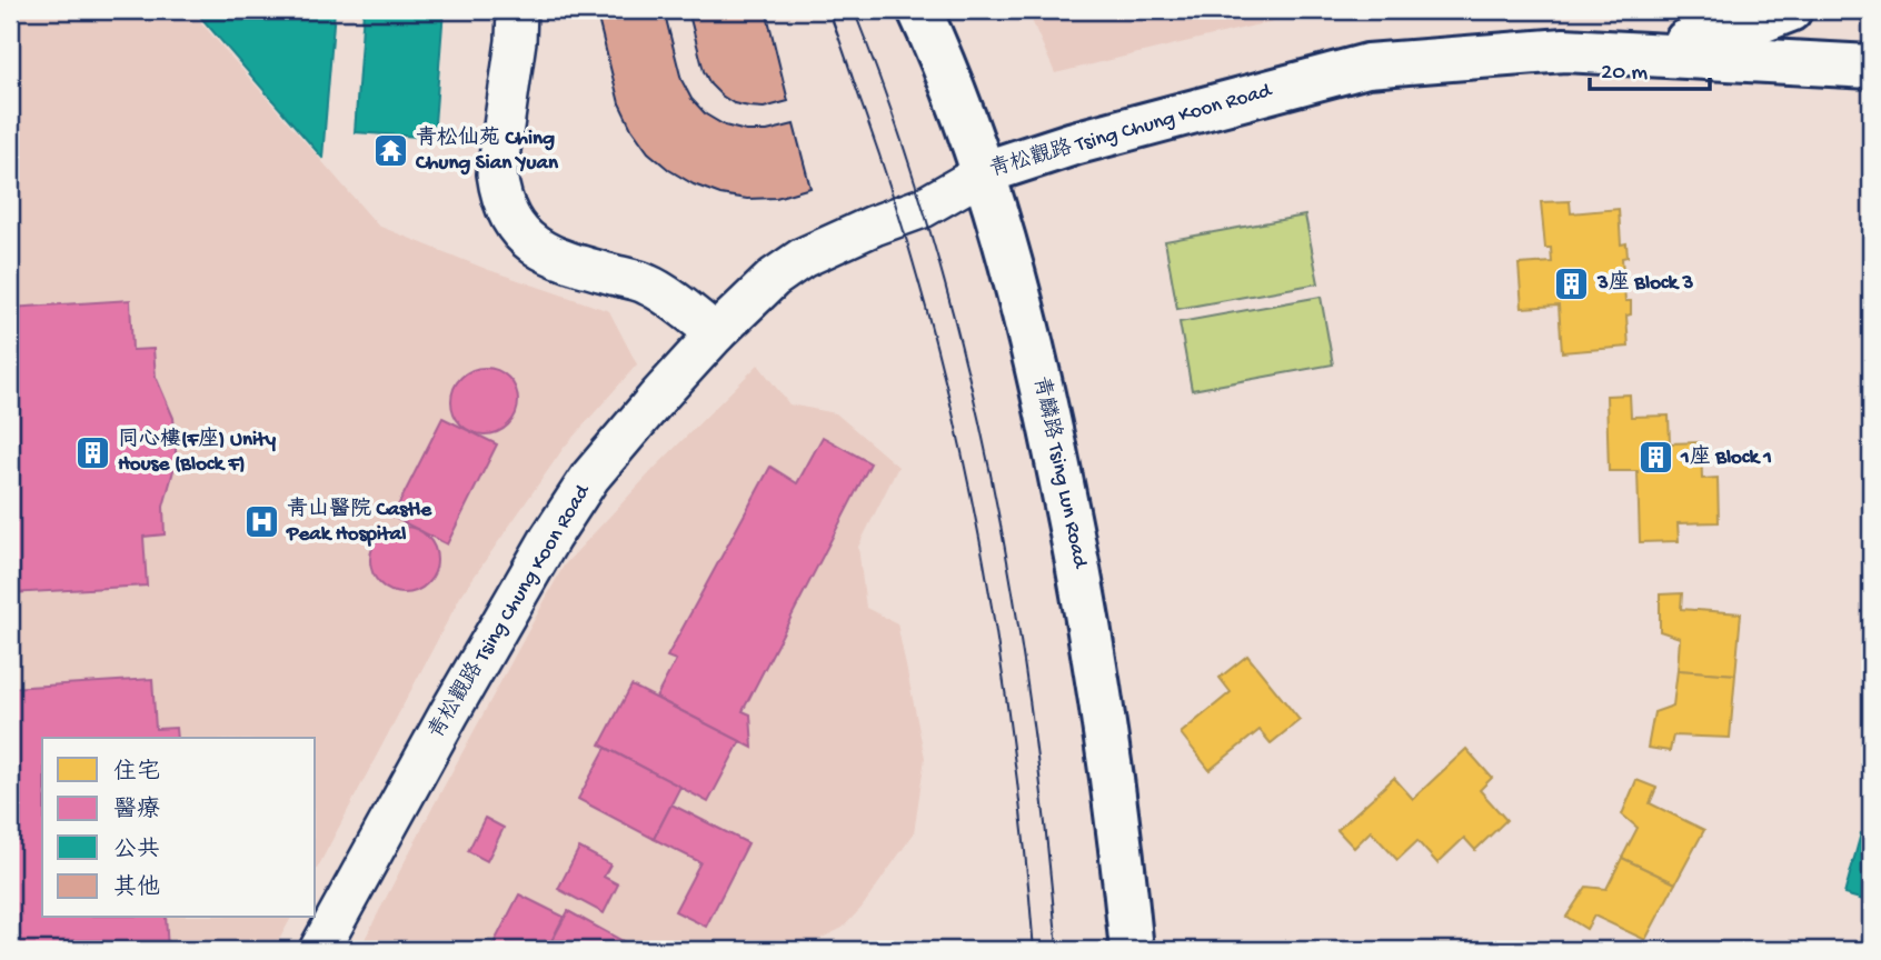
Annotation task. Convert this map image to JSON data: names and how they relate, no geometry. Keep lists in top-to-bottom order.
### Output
{
  "streets": {
    "street": ["青松觀路 Tsing Chung Koon Road", "青麟路 Tsing Lun Road"]
  },
  "crossings": [
    ["青松觀路 Tsing Chung Koon Road", "青麟路 Tsing Lun Road"]
  ],
  "places": {
    "temple": ["青松仙苑 Ching Chung Sian Yuan"],
    "building": ["3座 Block 3", "同心樓(F座) Unity House (Block F)", "1座 Block 1"],
    "hospital": ["青山醫院 Castle Peak Hospital"]
  },
  "legend": [
    "住宅",
    "醫療",
    "公共",
    "其他"
  ],
  "scale_bar": "20 m"
}
